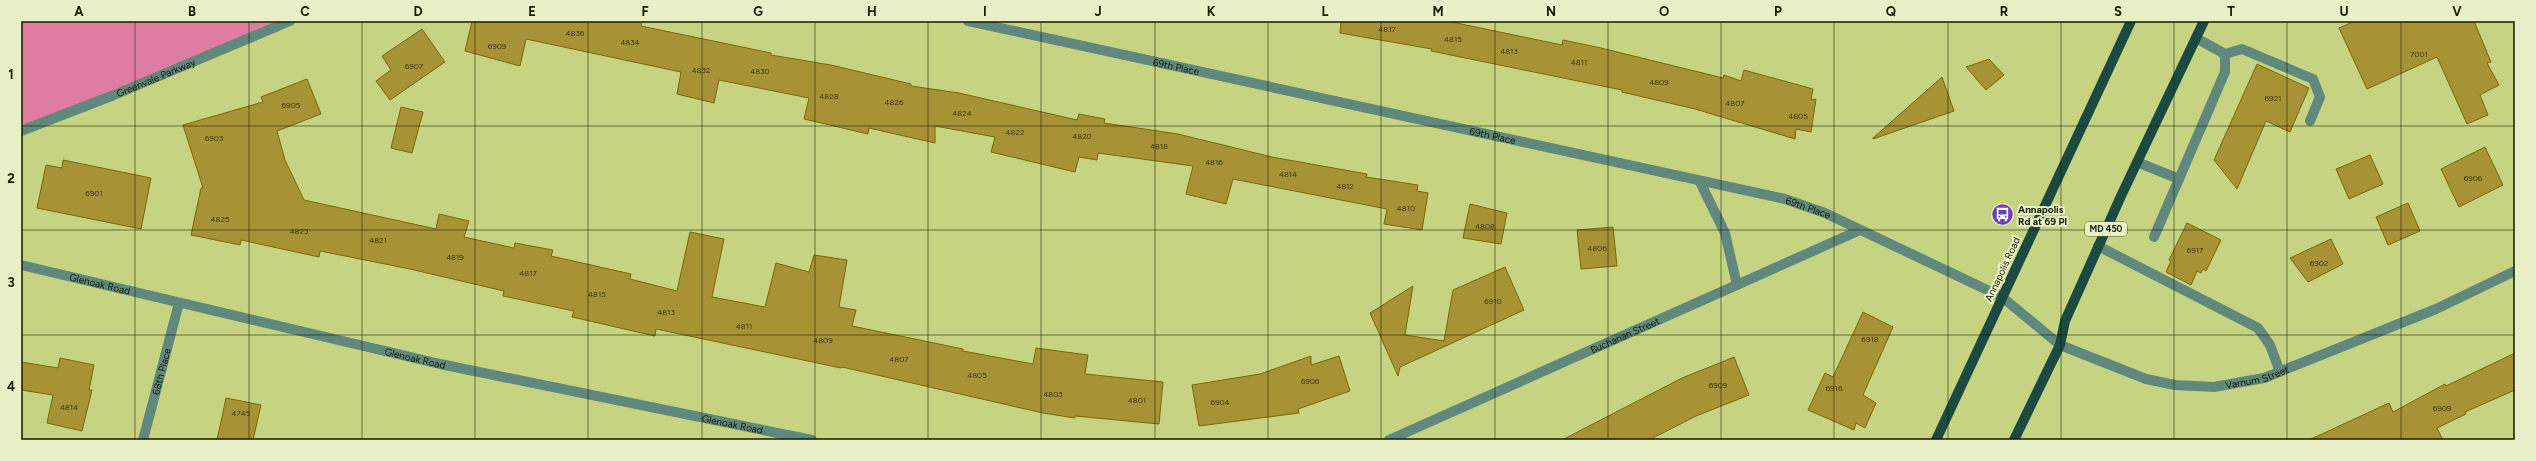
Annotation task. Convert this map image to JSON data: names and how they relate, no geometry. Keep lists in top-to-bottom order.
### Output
{
  "streets": {
    "main road": ["MD 450", "Annapolis Road"],
    "street": [
      "69th Place",
      "Greenvale Parkway",
      "Glenoak Road",
      "Buchanan Street",
      "68th Place",
      "Varnum Street"
    ]
  },
  "crossings": [
    ["69th Place", "Annapolis Road"],
    ["69th Place", "Buchanan Street"],
    ["69th Place", "Varnum Street"],
    ["MD 450", "Varnum Street"],
    ["Annapolis Road", "Varnum Street"],
    ["Glenoak Road", "68th Place"]
  ],
  "places": {
    "bus stop": ["Annapolis Rd at 69 Pl"]
  },
  "house_numbers": [
    "4817",
    "4836",
    "4815",
    "4834",
    "6909",
    "4813",
    "7001",
    "4811",
    "6907",
    "4832",
    "4830",
    "4809",
    "4828",
    "6921",
    "4826",
    "4807",
    "6905",
    "4824",
    "4805",
    "4822",
    "4820",
    "6903",
    "4818",
    "4816",
    "4814",
    "6906",
    "4812",
    "6901",
    "4810",
    "4825",
    "4808",
    "4823",
    "4821",
    "4806",
    "6917",
    "4819",
    "6902",
    "4817",
    "4815",
    "6910",
    "4813",
    "4811",
    "6918",
    "4809",
    "4807",
    "4805",
    "6906",
    "6909",
    "6916",
    "4803",
    "4801",
    "6904",
    "4814",
    "6909",
    "4745"
  ],
  "grid": {
    "columns": [
      "A",
      "B",
      "C",
      "D",
      "E",
      "F",
      "G",
      "H",
      "I",
      "J",
      "K",
      "L",
      "M",
      "N",
      "O",
      "P",
      "Q",
      "R",
      "S",
      "T",
      "U",
      "V"
    ],
    "rows": [
      "1",
      "2",
      "3",
      "4"
    ]
  }
}
